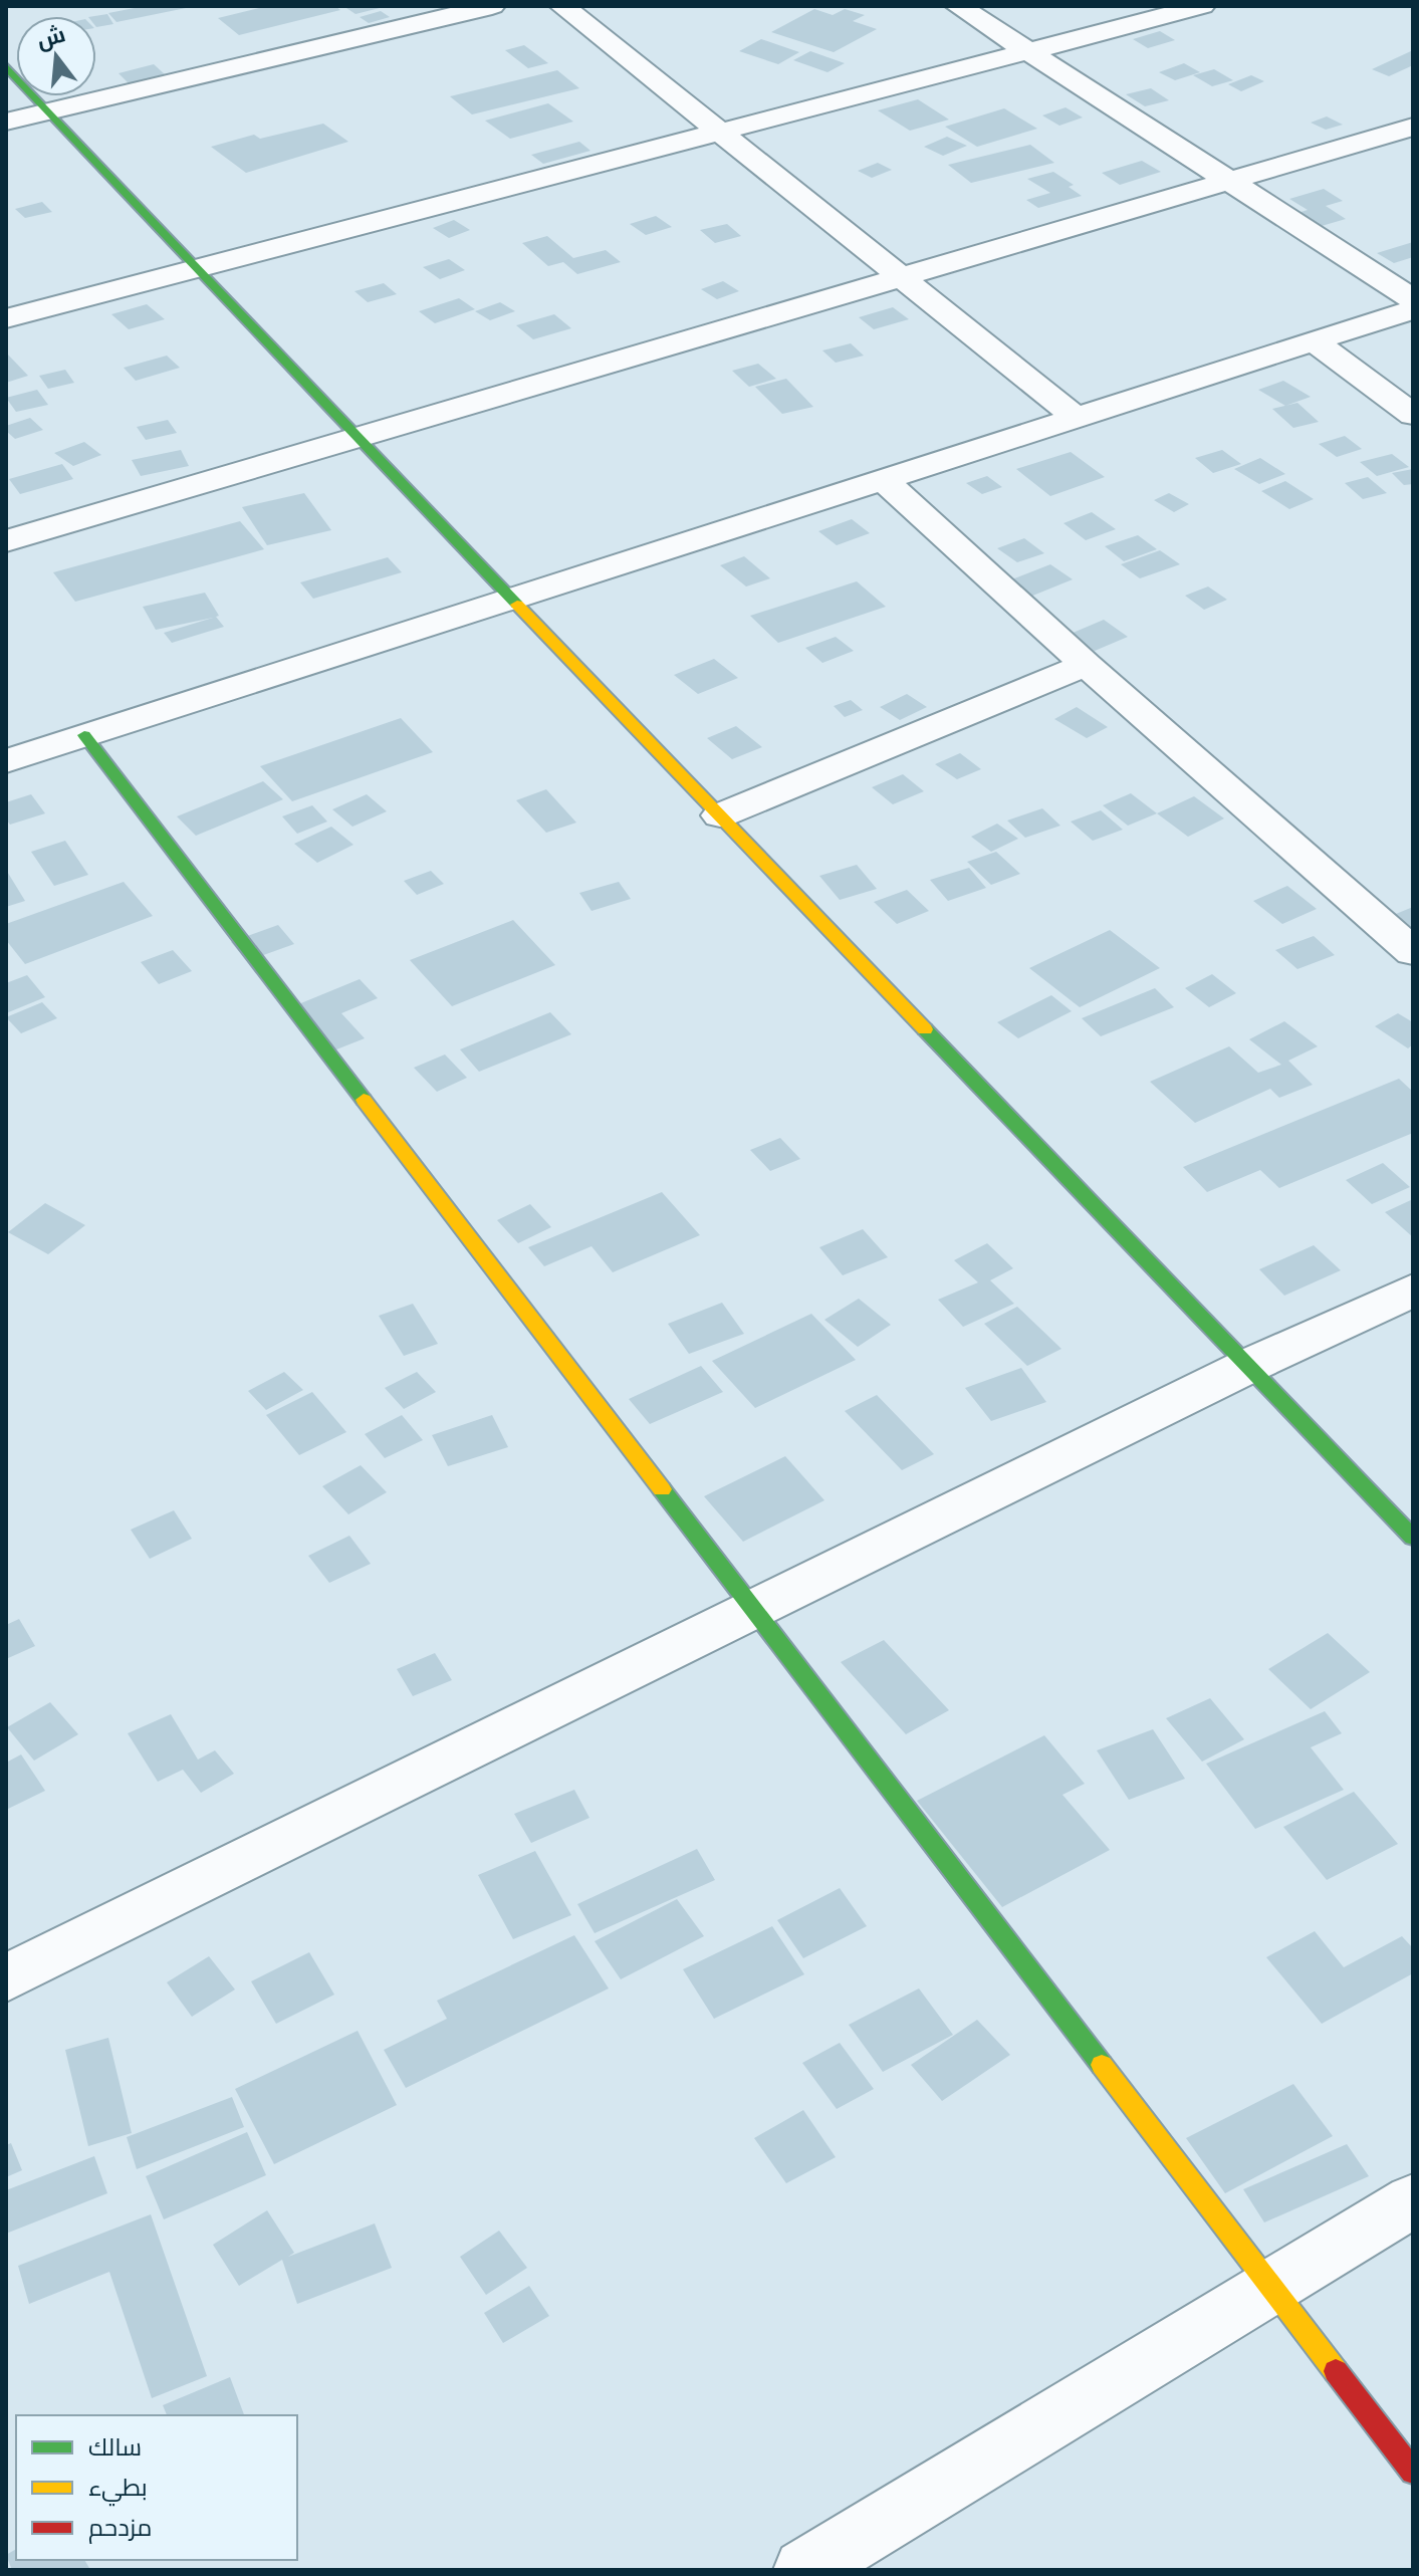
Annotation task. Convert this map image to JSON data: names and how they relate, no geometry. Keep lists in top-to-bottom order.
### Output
{
  "legend": ["سالك", "بطيء", "مزدحم"],
  "north": "top"
}
